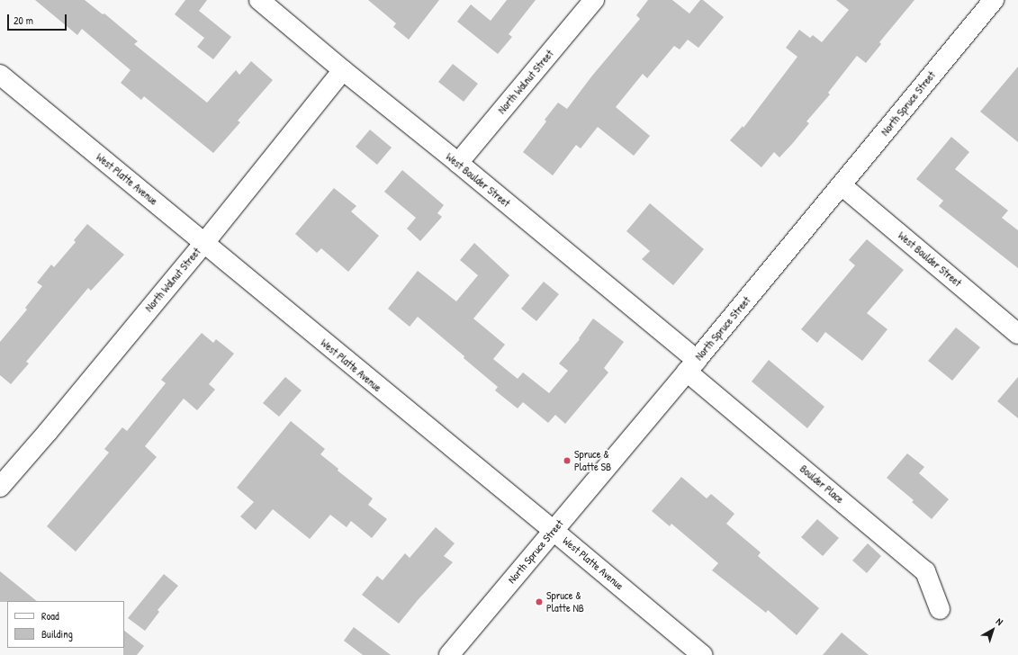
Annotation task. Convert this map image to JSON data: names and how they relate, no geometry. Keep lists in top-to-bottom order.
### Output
{
  "streets": {
    "street": [
      "North Walnut Street",
      "North Spruce Street",
      "West Platte Avenue",
      "West Boulder Street",
      "Boulder Place"
    ]
  },
  "crossings": [
    ["North Walnut Street", "West Platte Avenue"],
    ["North Walnut Street", "West Boulder Street"],
    ["North Spruce Street", "West Platte Avenue"],
    ["North Spruce Street", "West Boulder Street"],
    ["North Spruce Street", "Boulder Place"],
    ["West Boulder Street", "Boulder Place"]
  ],
  "places": ["Spruce & Platte SB", "Spruce & Platte NB"],
  "legend": ["Road", "Building"],
  "scale_bar": "20 m",
  "north": "top right"
}
